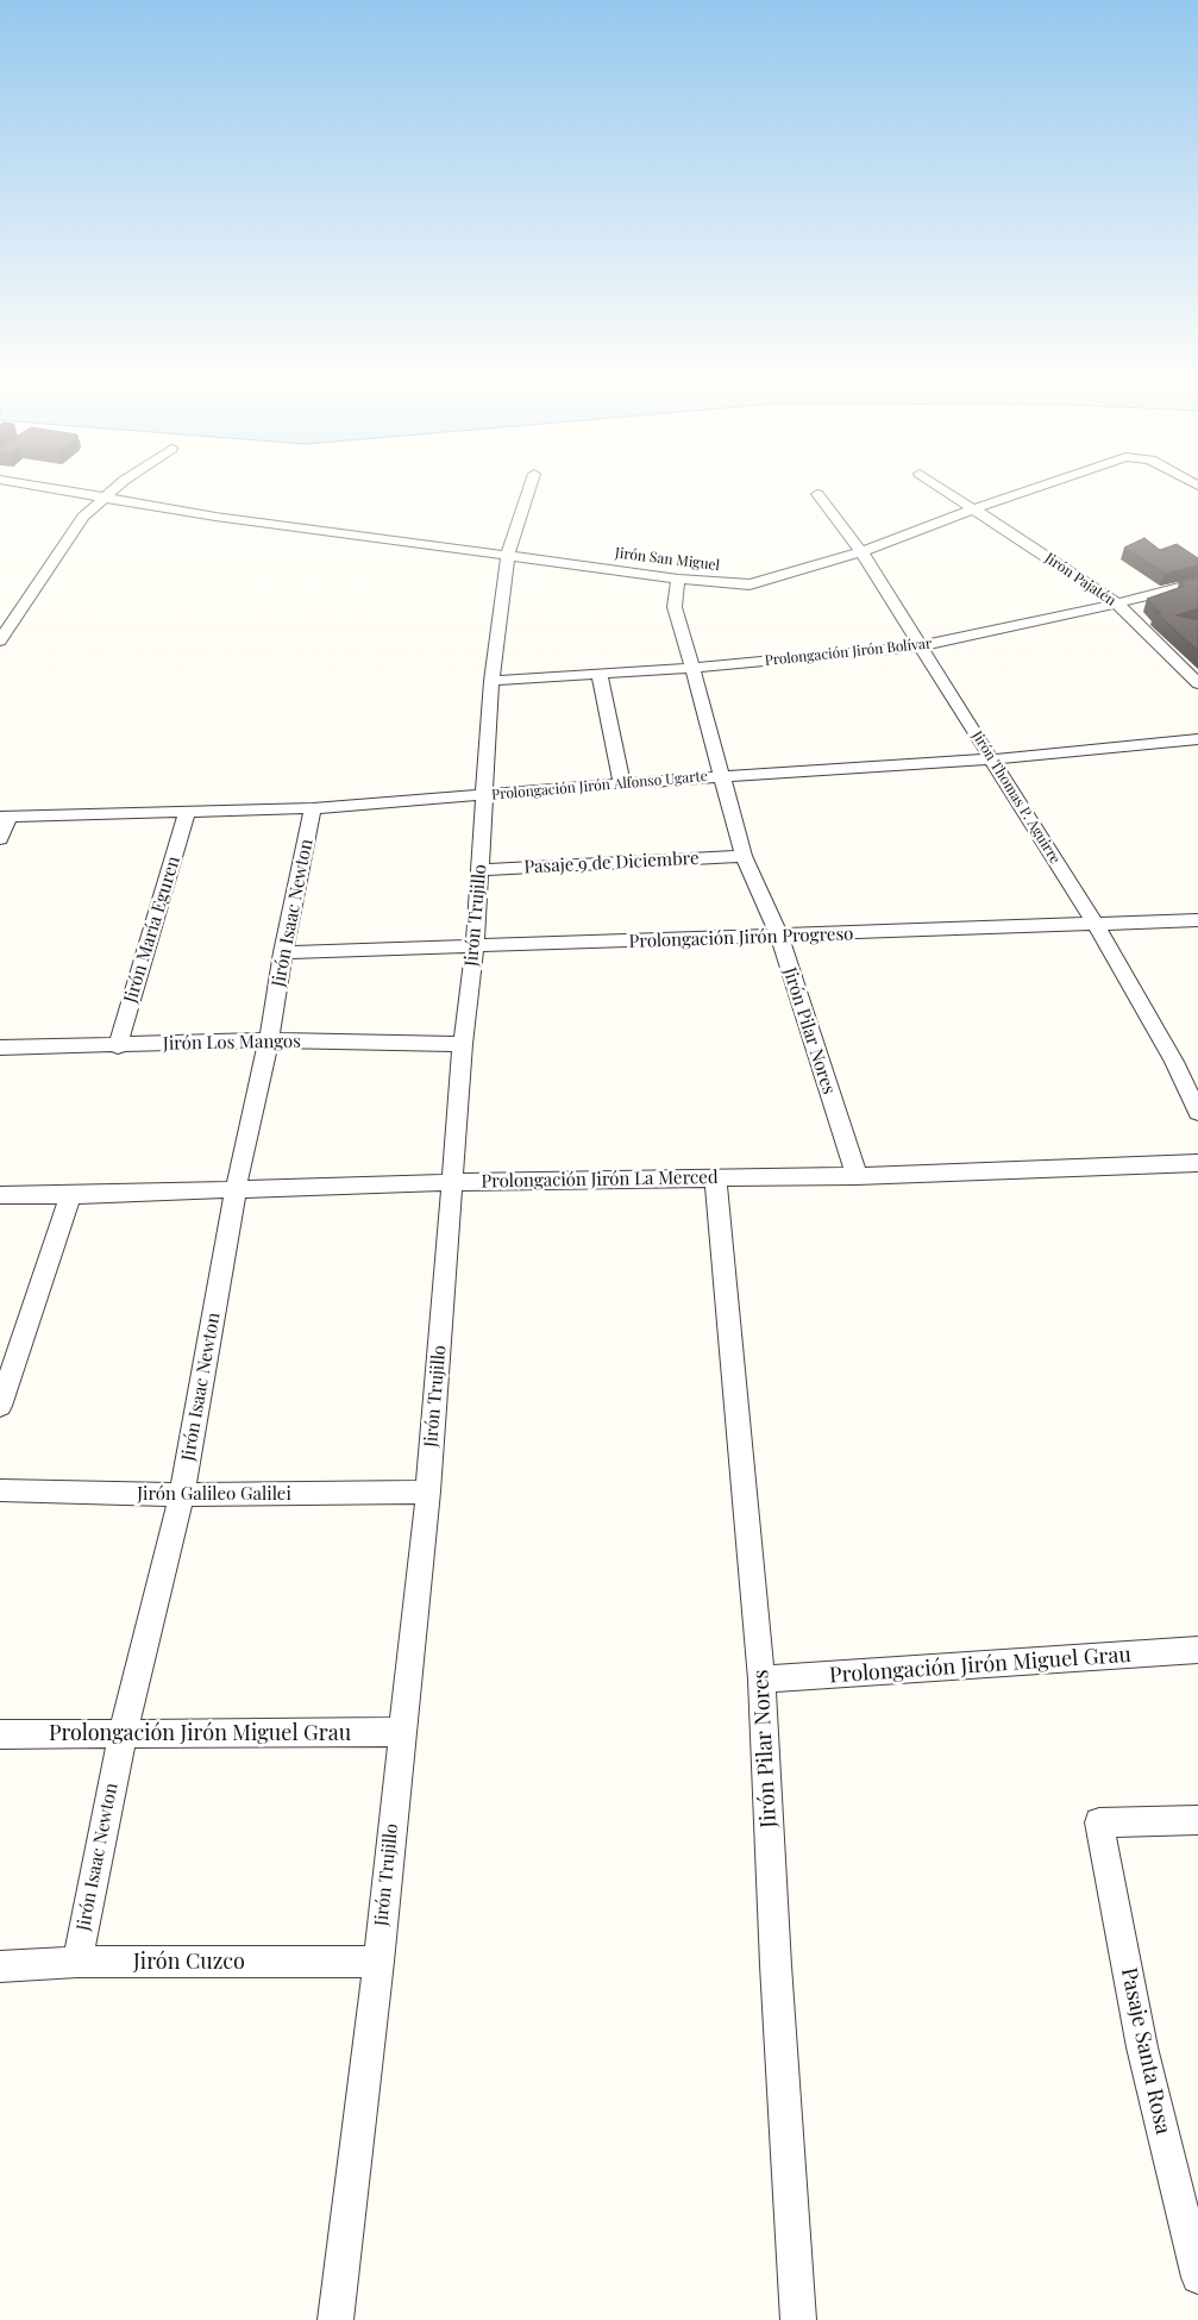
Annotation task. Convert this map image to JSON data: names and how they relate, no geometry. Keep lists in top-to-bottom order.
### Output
{
  "streets": {
    "street": [
      "Jirón San Miguel",
      "Jirón Pajatén",
      "Prolongación Jirón Bolívar",
      "Prolongación Jirón Alfonso Ugarte",
      "Jirón Thomas P. Aguirre",
      "Pasaje 9 de Diciembre",
      "Jirón Isaac Newton",
      "Jirón Trujillo",
      "Jirón María Eguren",
      "Prolongación Jirón Progreso",
      "Jirón Pilar Nores",
      "Jirón Los Mangos",
      "Prolongación Jirón La Merced",
      "Jirón Galileo Galilei",
      "Prolongación Jirón Miguel Grau",
      "Jirón Cuzco",
      "Pasaje Santa Rosa"
    ]
  },
  "crossings": [
    ["Jirón San Miguel", "Jirón Pajatén"],
    ["Jirón San Miguel", "Jirón Thomas P. Aguirre"],
    ["Jirón San Miguel", "Jirón Trujillo"],
    ["Jirón San Miguel", "Jirón Pilar Nores"],
    ["Jirón Pajatén", "Prolongación Jirón Bolívar"],
    ["Prolongación Jirón Bolívar", "Jirón Thomas P. Aguirre"],
    ["Prolongación Jirón Bolívar", "Jirón Trujillo"],
    ["Prolongación Jirón Bolívar", "Jirón Pilar Nores"],
    ["Prolongación Jirón Alfonso Ugarte", "Jirón Thomas P. Aguirre"],
    ["Prolongación Jirón Alfonso Ugarte", "Jirón Isaac Newton"],
    ["Prolongación Jirón Alfonso Ugarte", "Jirón Trujillo"],
    ["Prolongación Jirón Alfonso Ugarte", "Jirón María Eguren"],
    ["Prolongación Jirón Alfonso Ugarte", "Jirón Pilar Nores"],
    ["Jirón Thomas P. Aguirre", "Prolongación Jirón Progreso"],
    ["Pasaje 9 de Diciembre", "Jirón Trujillo"],
    ["Pasaje 9 de Diciembre", "Jirón Pilar Nores"],
    ["Jirón Isaac Newton", "Prolongación Jirón Progreso"],
    ["Jirón Isaac Newton", "Jirón Los Mangos"],
    ["Jirón Isaac Newton", "Prolongación Jirón La Merced"],
    ["Jirón Isaac Newton", "Jirón Galileo Galilei"],
    ["Jirón Isaac Newton", "Prolongación Jirón Miguel Grau"],
    ["Jirón Isaac Newton", "Jirón Cuzco"],
    ["Jirón Trujillo", "Prolongación Jirón Progreso"],
    ["Jirón Trujillo", "Jirón Los Mangos"],
    ["Jirón Trujillo", "Prolongación Jirón La Merced"],
    ["Jirón Trujillo", "Jirón Galileo Galilei"],
    ["Jirón Trujillo", "Prolongación Jirón Miguel Grau"],
    ["Jirón Trujillo", "Jirón Cuzco"],
    ["Jirón María Eguren", "Jirón Los Mangos"],
    ["Prolongación Jirón Progreso", "Jirón Pilar Nores"],
    ["Jirón Pilar Nores", "Prolongación Jirón La Merced"],
    ["Jirón Pilar Nores", "Prolongación Jirón Miguel Grau"]
  ]
}
